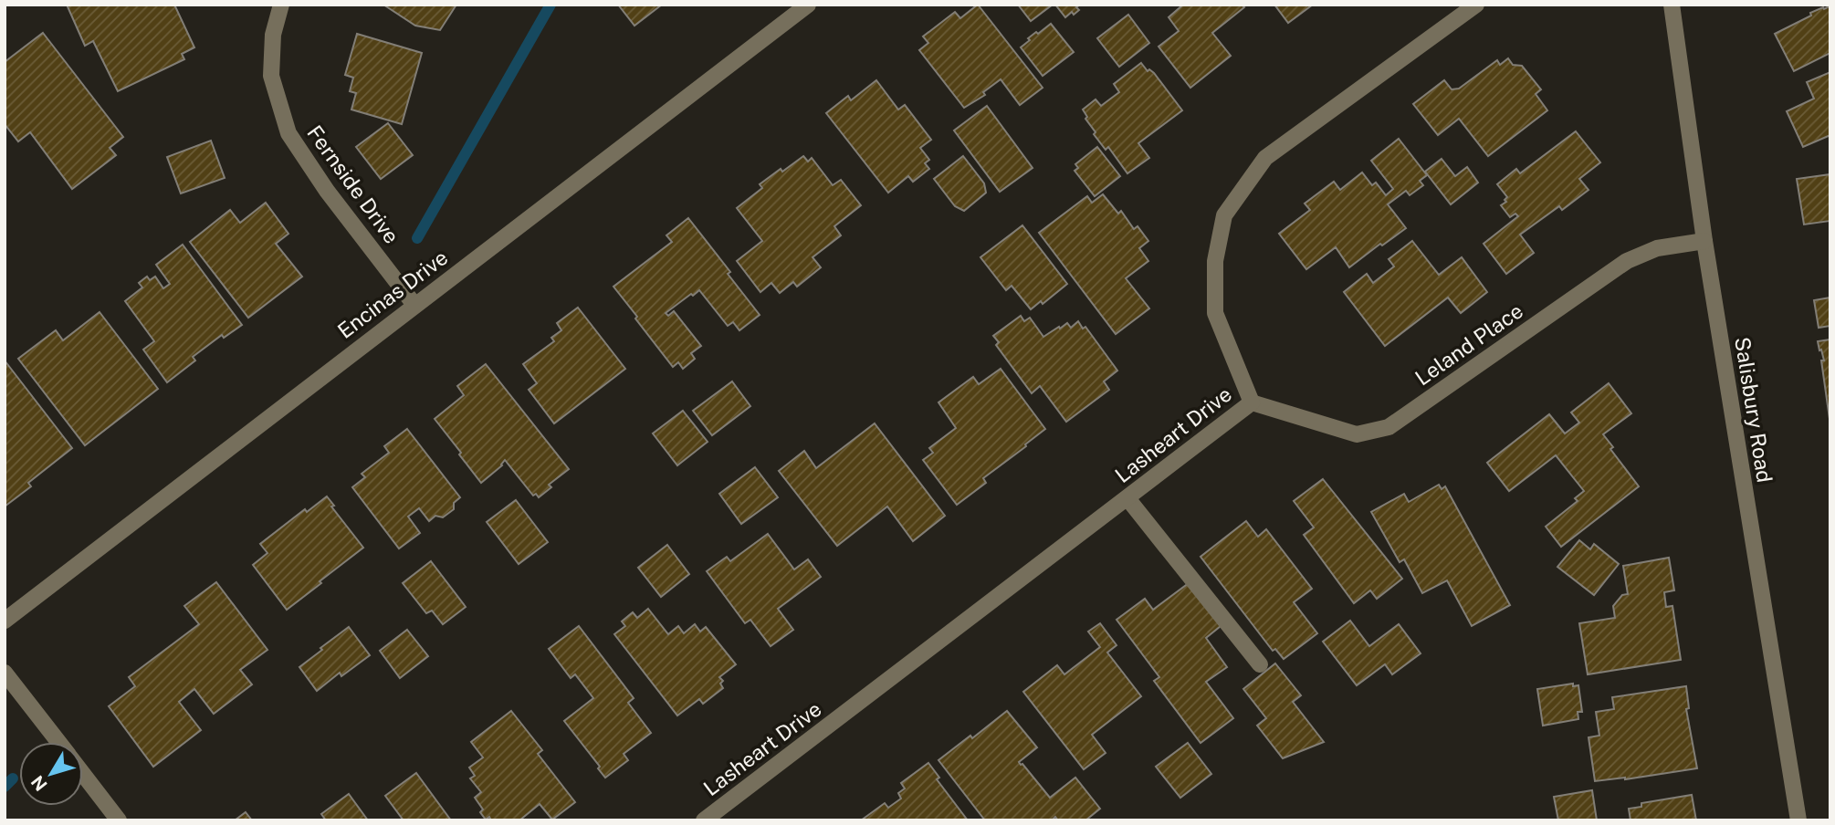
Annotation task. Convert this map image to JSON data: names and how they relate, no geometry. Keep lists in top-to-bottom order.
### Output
{
  "streets": {
    "street": [
      "Fernside Drive",
      "Encinas Drive",
      "Leland Place",
      "Salisbury Road",
      "Lasheart Drive"
    ]
  },
  "crossings": [
    ["Fernside Drive", "Encinas Drive"],
    ["Leland Place", "Salisbury Road"],
    ["Leland Place", "Lasheart Drive"]
  ],
  "north": "bottom left"
}
